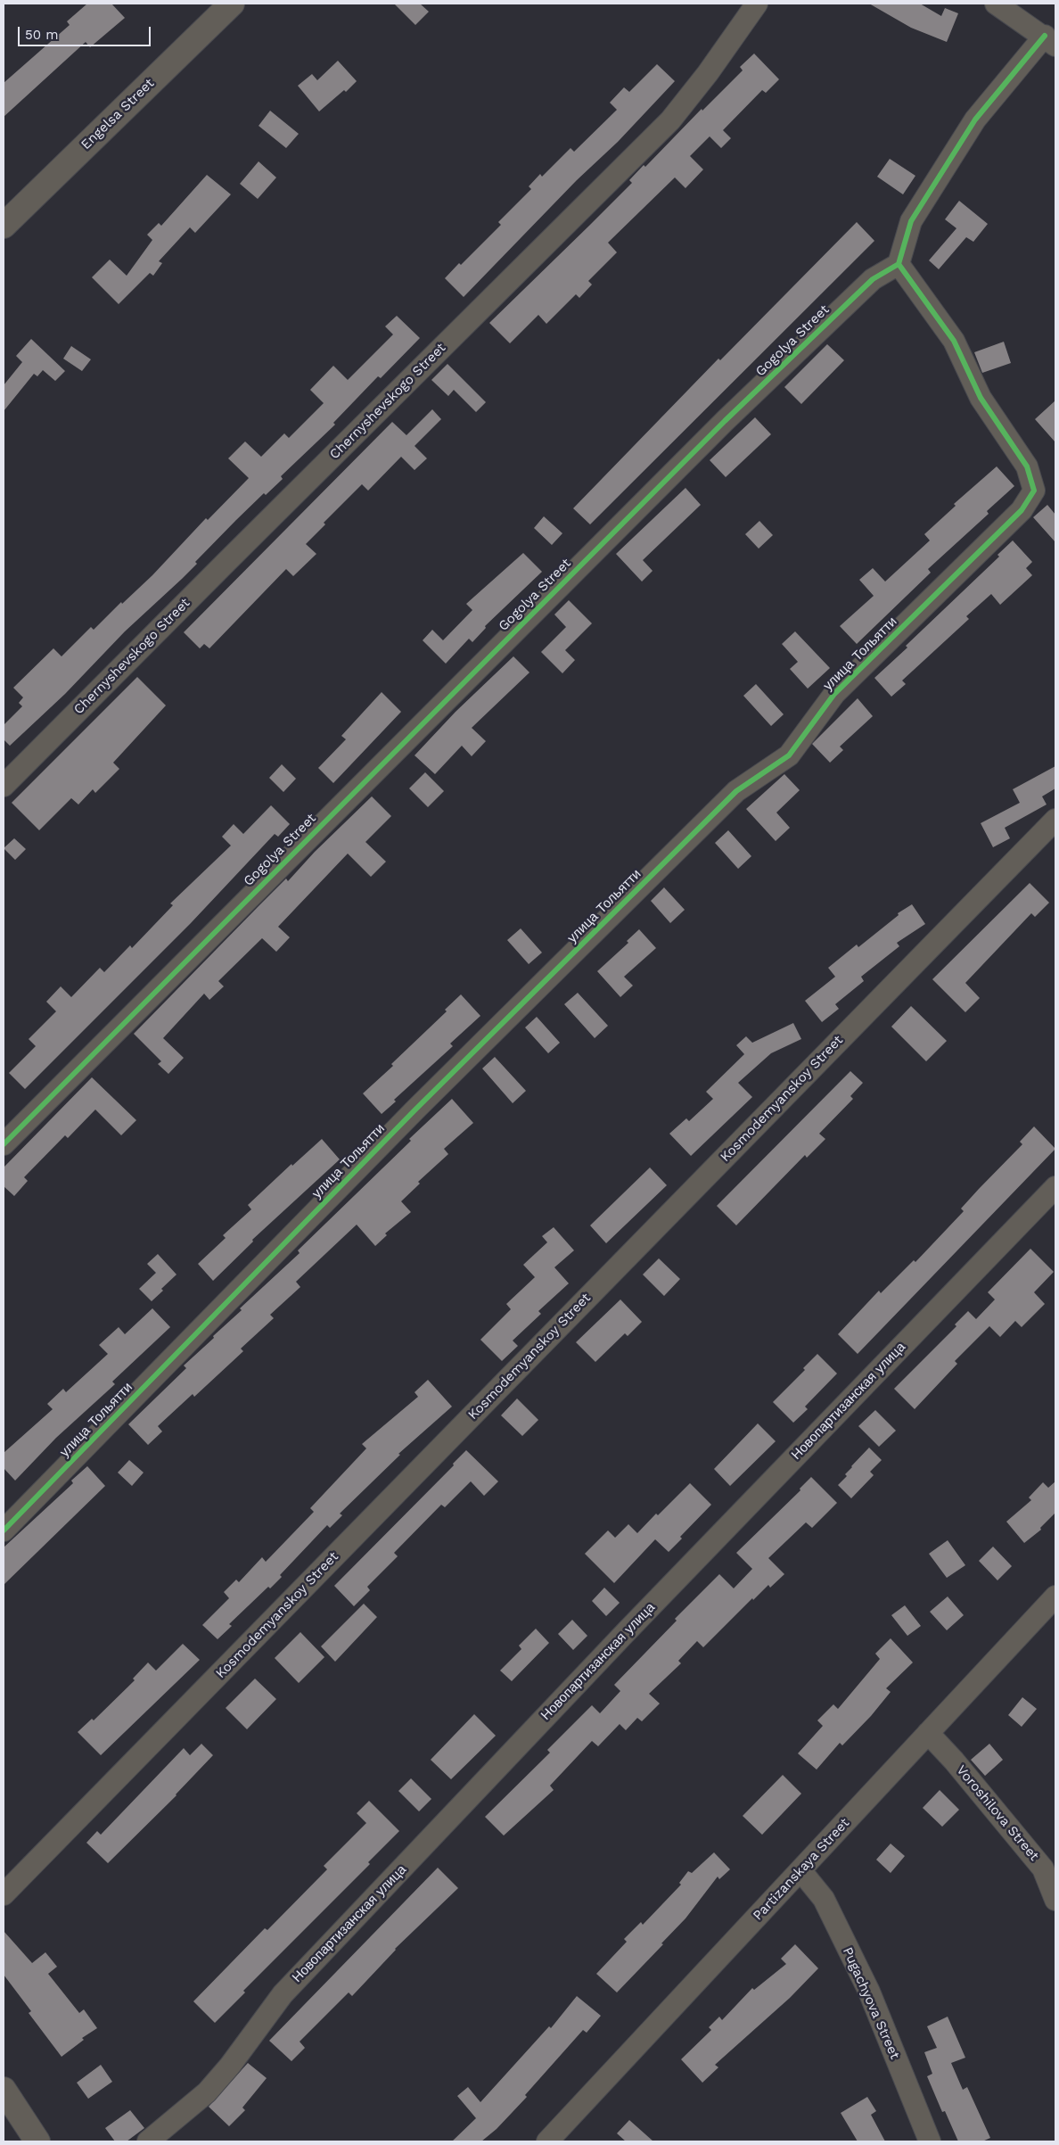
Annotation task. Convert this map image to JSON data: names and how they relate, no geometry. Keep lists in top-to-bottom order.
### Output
{
  "streets": {
    "street": [
      "Engelsa Street",
      "Gogolya Street",
      "Chernyshevskogo Street",
      "улица Тольятти",
      "Kosmodemyanskoy Street",
      "Новопартизанская улица",
      "Voroshilova Street",
      "Partizanskaya Street",
      "Pugachyova Street"
    ]
  },
  "crossings": [
    ["Gogolya Street", "улица Тольятти"],
    ["Voroshilova Street", "Partizanskaya Street"],
    ["Partizanskaya Street", "Pugachyova Street"]
  ],
  "scale_bar": "50 m"
}
